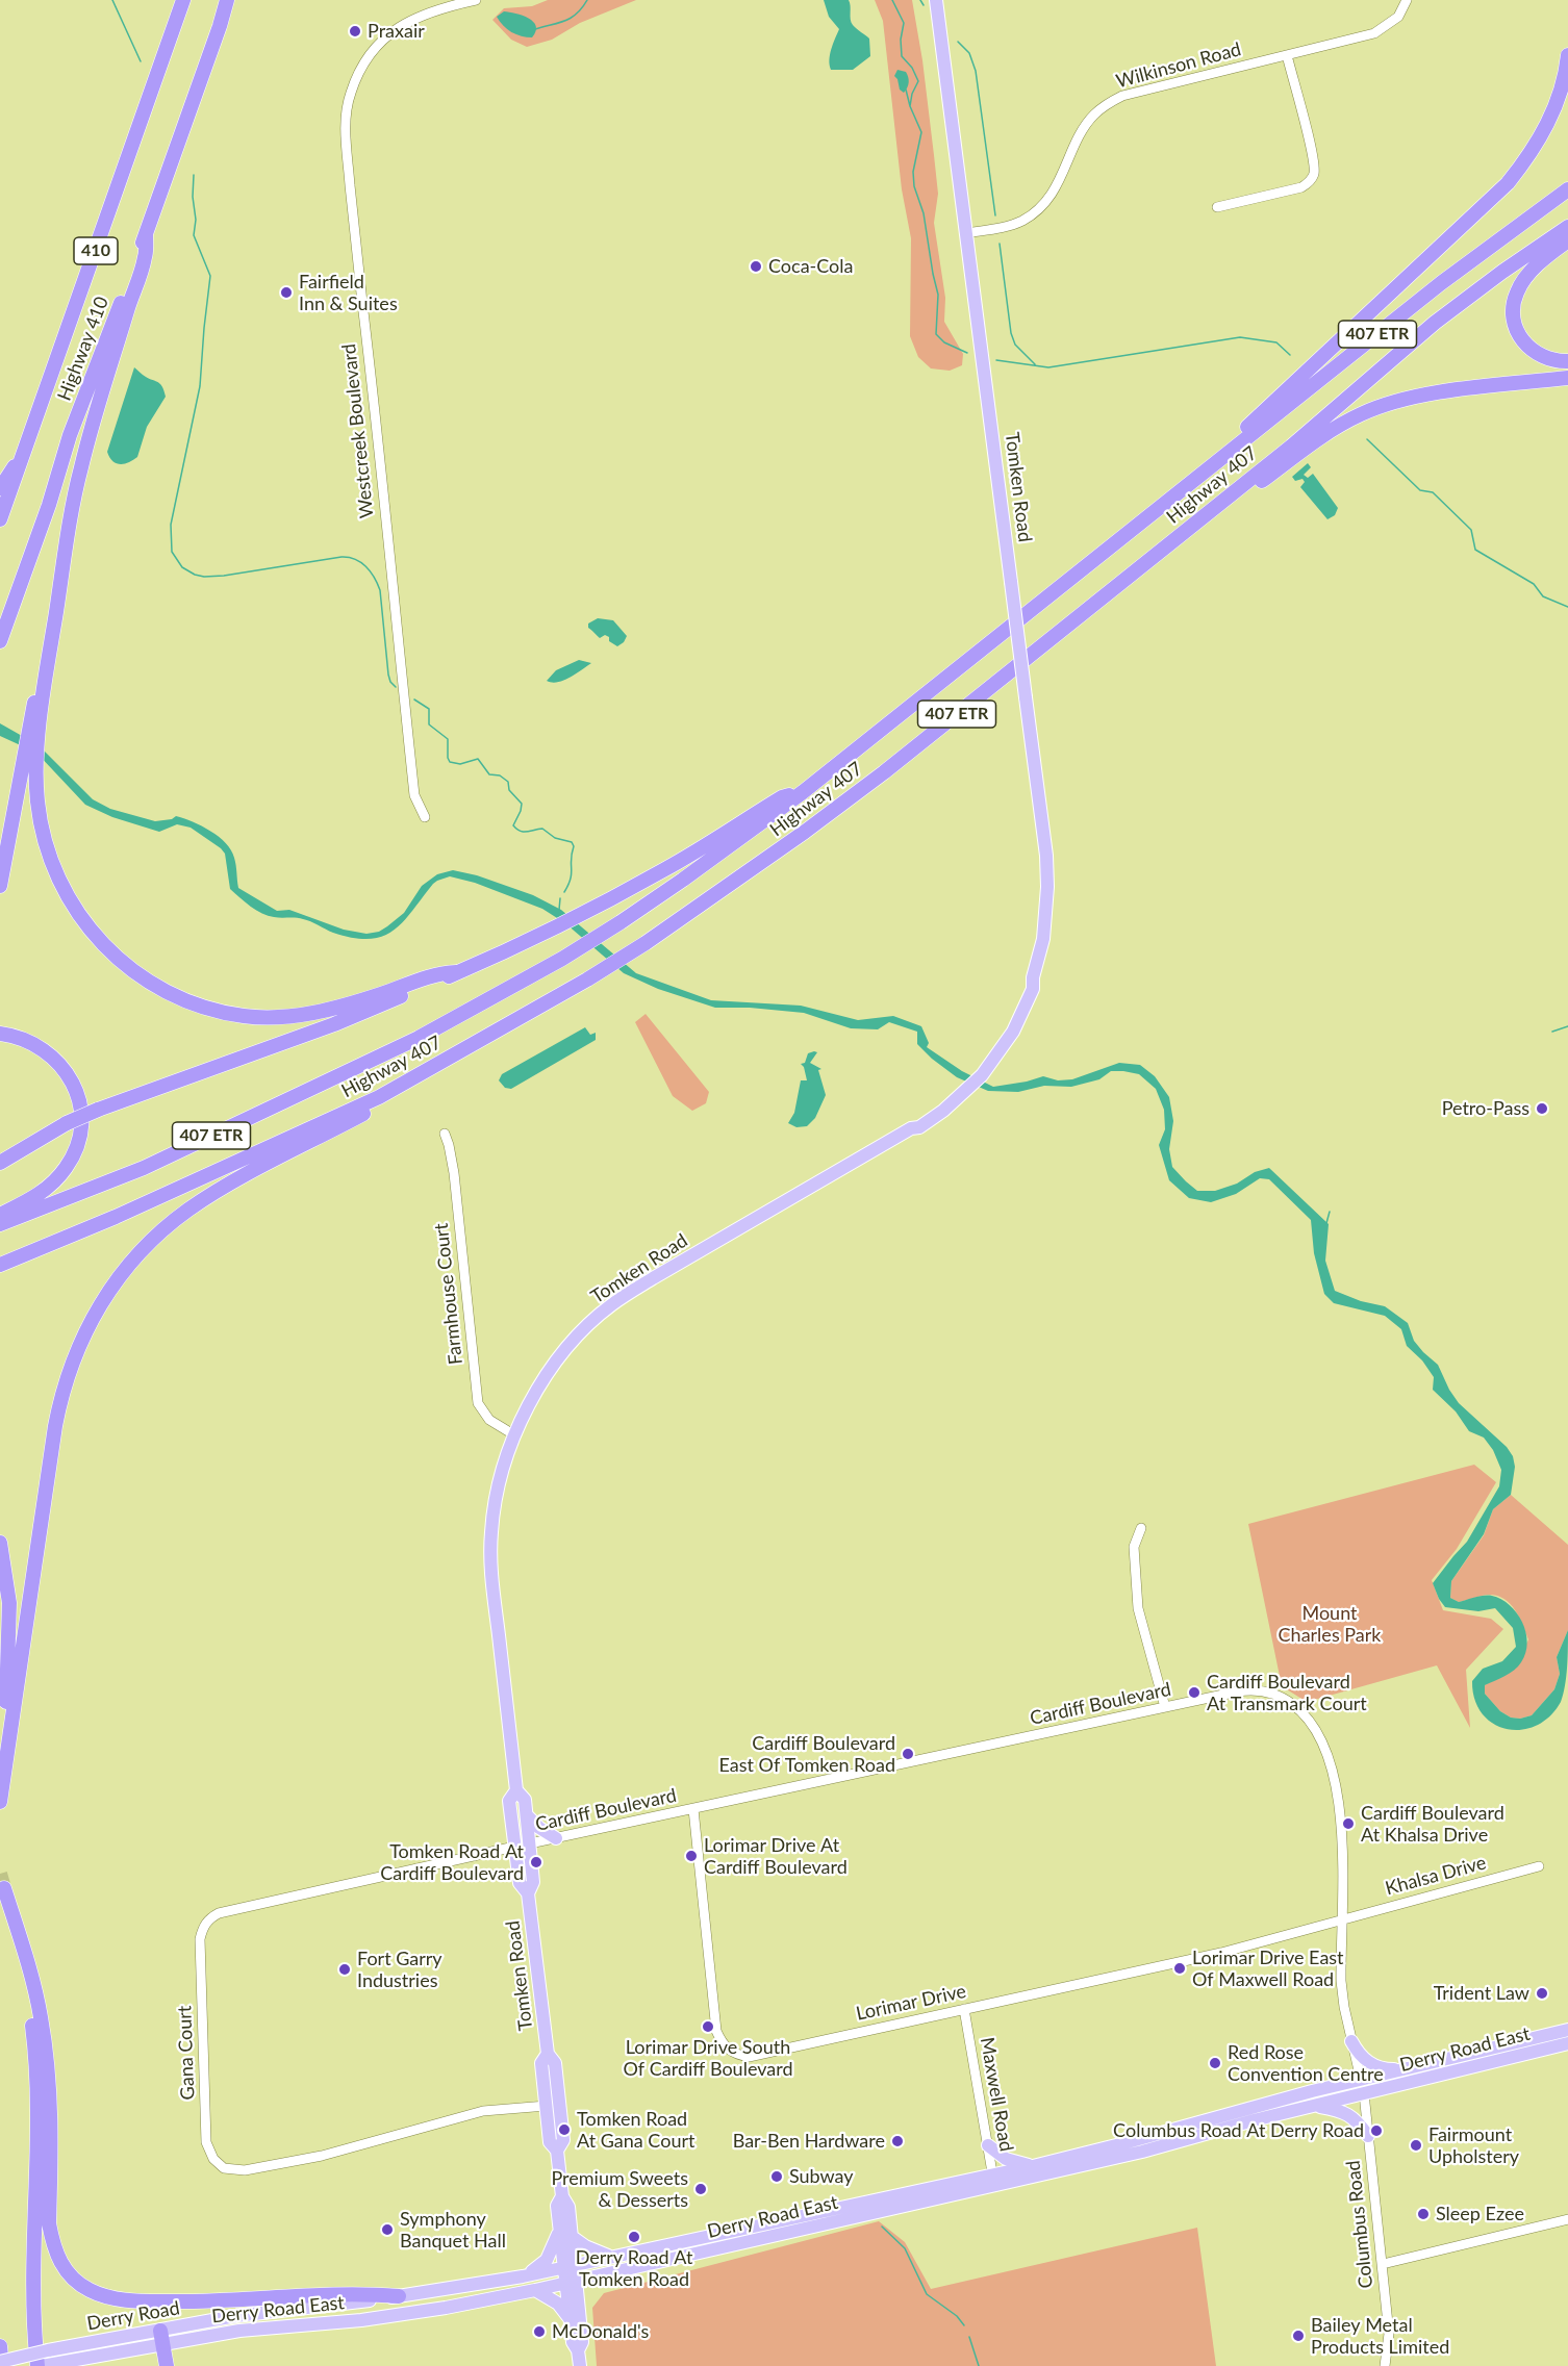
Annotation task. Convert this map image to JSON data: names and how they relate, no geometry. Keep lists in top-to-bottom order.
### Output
{
  "streets": {
    "highway": [
      "410",
      "407 ETR",
      "Highway 410",
      "Highway 407"
    ],
    "main road": ["Tomken Road", "Derry Road East", "Derry Road"],
    "street": [
      "Wilkinson Road",
      "Westcreek Boulevard",
      "Farmhouse Court",
      "Cardiff Boulevard",
      "Khalsa Drive",
      "Lorimar Drive",
      "Gana Court",
      "Maxwell Road",
      "Columbus Road"
    ]
  },
  "crossings": [
    ["Wilkinson Road", "Tomken Road"],
    ["Tomken Road", "Farmhouse Court"],
    ["Tomken Road", "Cardiff Boulevard"],
    ["Tomken Road", "Derry Road East"],
    ["Tomken Road", "Gana Court"],
    ["Cardiff Boulevard", "Khalsa Drive"],
    ["Cardiff Boulevard", "Lorimar Drive"],
    ["Cardiff Boulevard", "Derry Road East"],
    ["Cardiff Boulevard", "Gana Court"],
    ["Cardiff Boulevard", "Columbus Road"],
    ["Khalsa Drive", "Lorimar Drive"],
    ["Lorimar Drive", "Maxwell Road"],
    ["Derry Road East", "Maxwell Road"],
    ["Derry Road East", "Columbus Road"],
    ["Derry Road East", "Derry Road"]
  ],
  "parks": ["Mount Charles Park"],
  "places": [
    "Praxair",
    "Coca-Cola",
    "Fairfield Inn & Suites",
    "Petro-Pass",
    "Cardiff Boulevard At Transmark Court",
    "Cardiff Boulevard East Of Tomken Road",
    "Cardiff Boulevard At Khalsa Drive",
    "Lorimar Drive At Cardiff Boulevard",
    "Tomken Road At Cardiff Boulevard",
    "Lorimar Drive East Of Maxwell Road",
    "Fort Garry Industries",
    "Trident Law",
    "Lorimar Drive South Of Cardiff Boulevard",
    "Red Rose Convention Centre",
    "Tomken Road At Gana Court",
    "Columbus Road At Derry Road",
    "Bar-Ben Hardware",
    "Fairmount Upholstery",
    "Subway",
    "Premium Sweets & Desserts",
    "Sleep Ezee",
    "Symphony Banquet Hall",
    "Derry Road At Tomken Road",
    "McDonald's",
    "Bailey Metal Products Limited"
  ]
}
